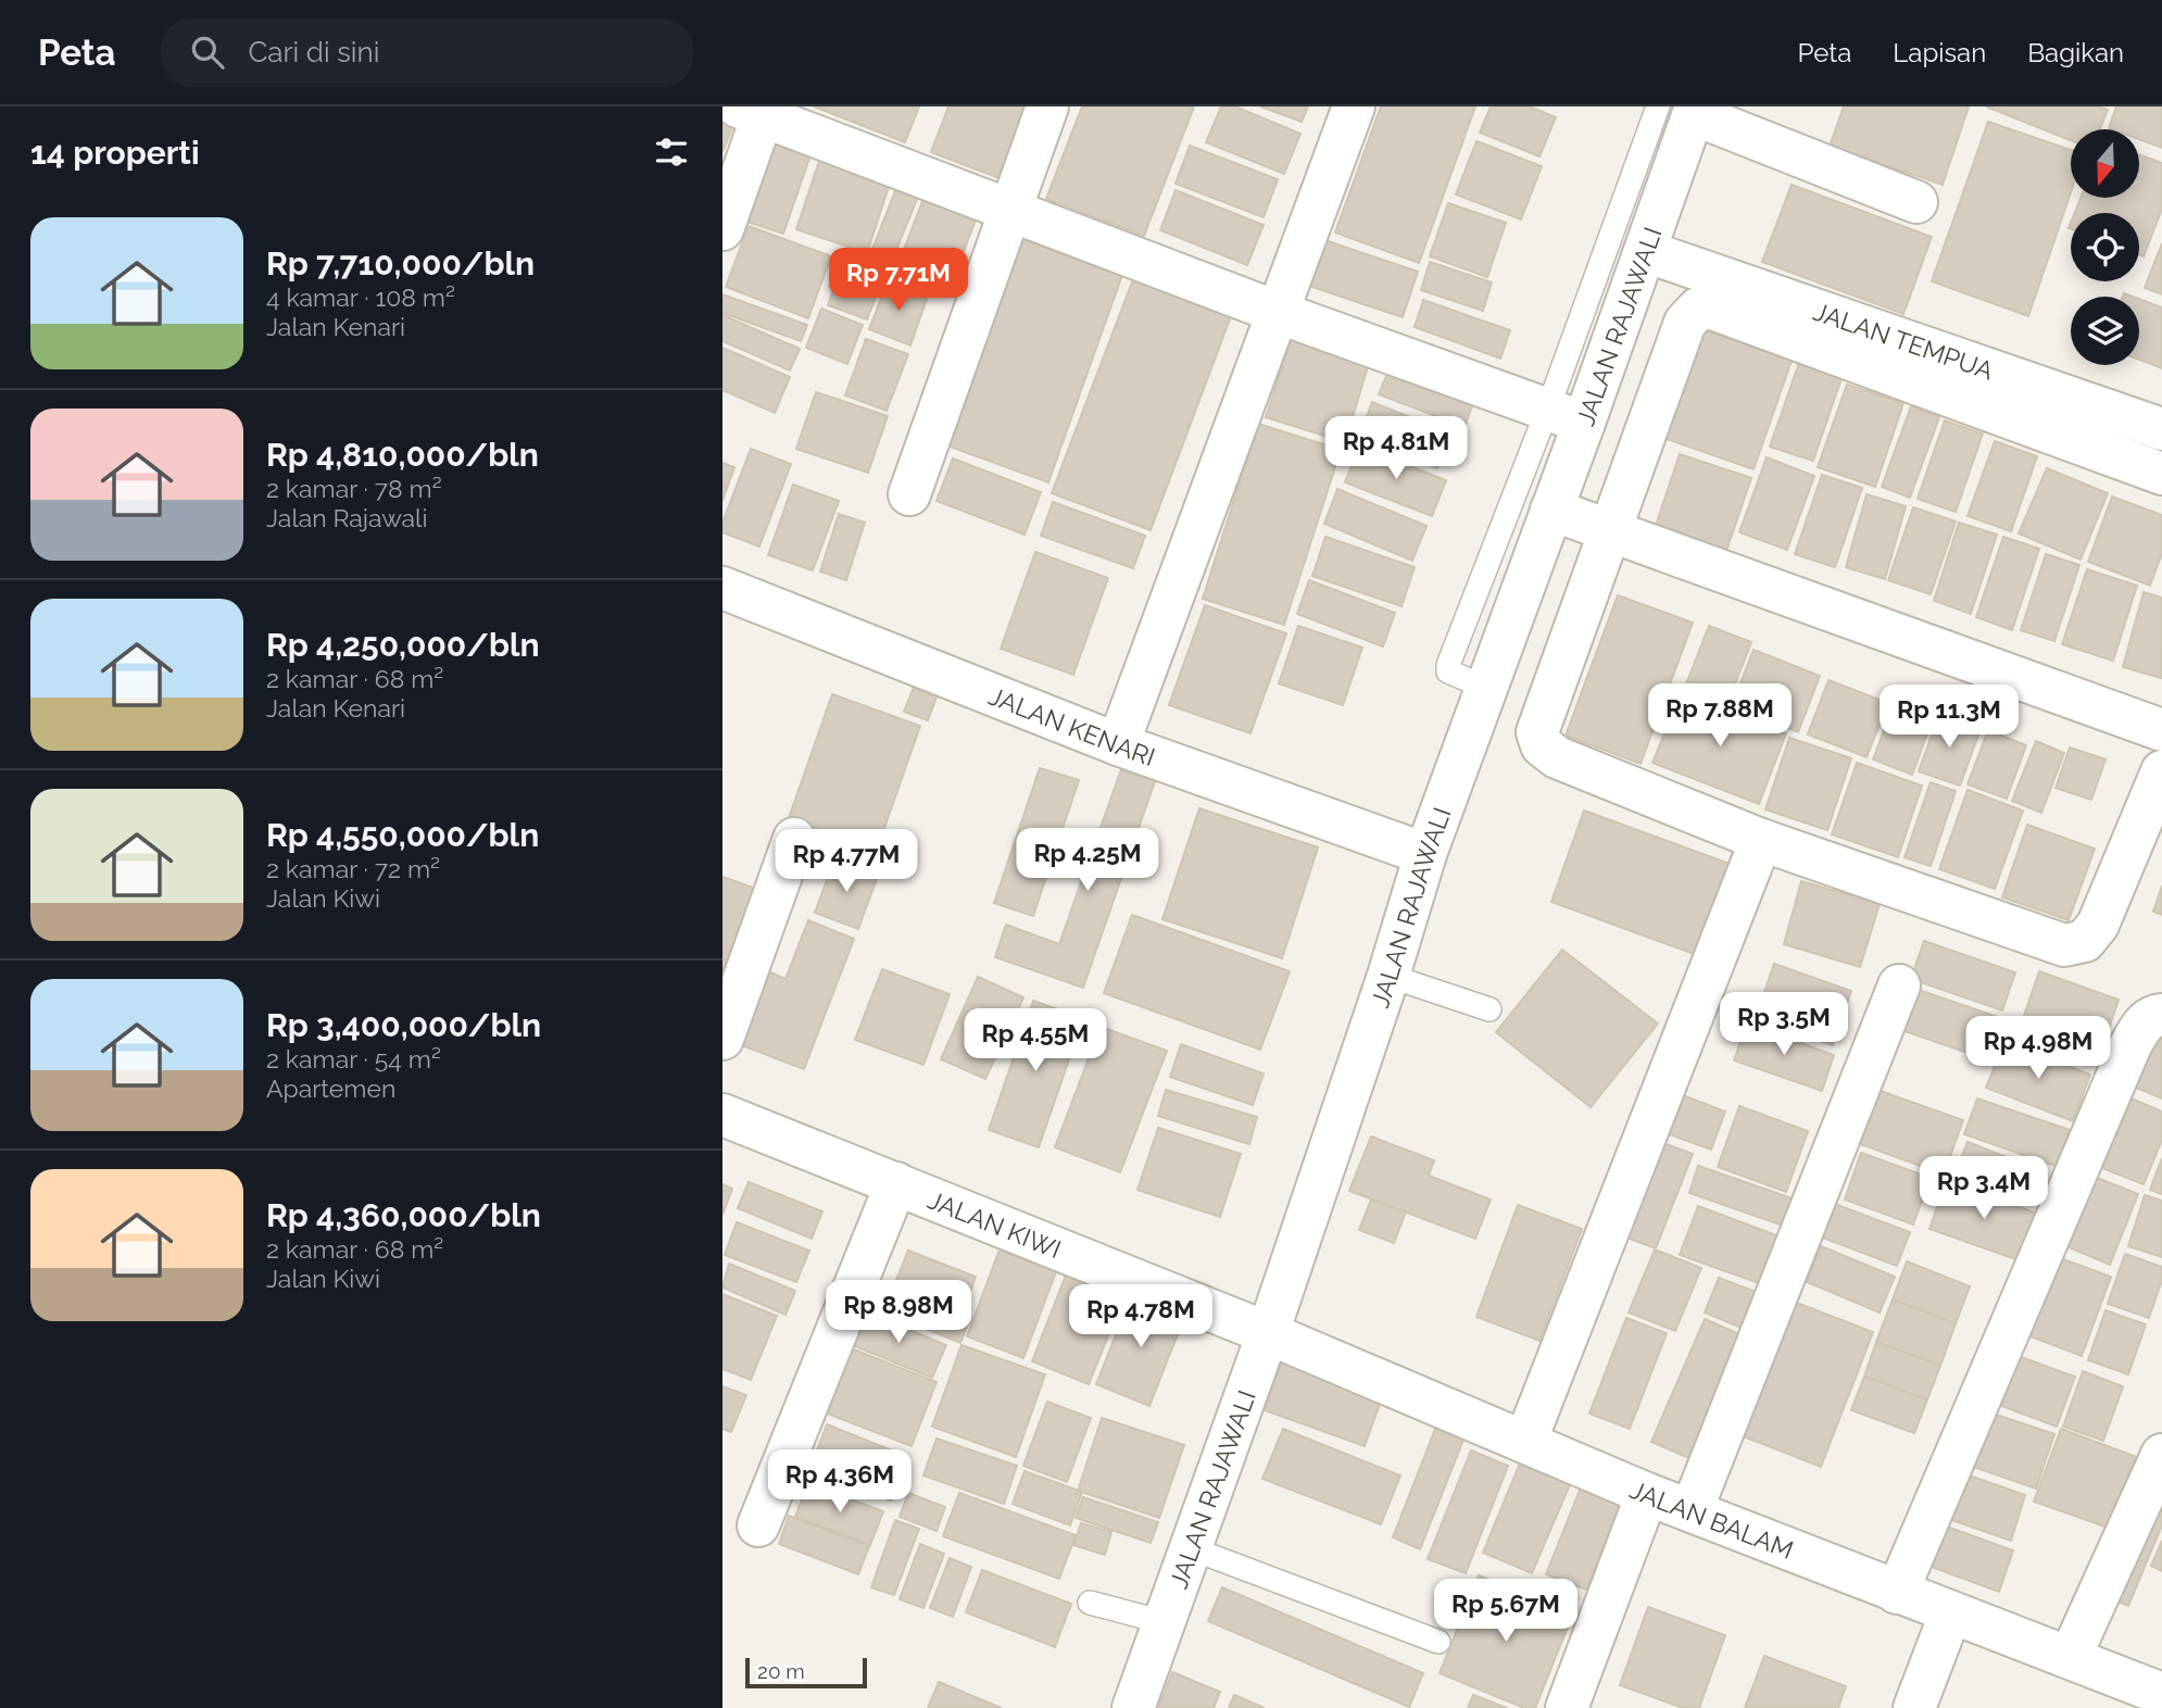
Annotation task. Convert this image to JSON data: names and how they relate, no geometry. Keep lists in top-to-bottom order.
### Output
{
  "streets": {
    "street": [
      "JALAN RAJAWALI",
      "JALAN TEMPUA",
      "JALAN KENARI",
      "JALAN KIWI",
      "JALAN BALAM"
    ]
  },
  "crossings": [
    ["JALAN RAJAWALI", "JALAN TEMPUA"],
    ["JALAN RAJAWALI", "JALAN KENARI"],
    ["JALAN RAJAWALI", "JALAN KIWI"],
    ["JALAN RAJAWALI", "JALAN BALAM"],
    ["JALAN KIWI", "JALAN BALAM"]
  ],
  "scale_bar": "20 m",
  "north": "bottom",
  "page": {
    "header": "Peta",
    "search": "Cari di sini",
    "nav": ["Peta", "Lapisan", "Bagikan"],
    "heading": "14 properti",
    "list": [
      {
        "name": "Rp 7,710,000/bln",
        "note": "4 kamar · 108 m² · Jalan Kenari"
      },
      {
        "name": "Rp 4,810,000/bln",
        "note": "2 kamar · 78 m² · Jalan Rajawali"
      },
      {
        "name": "Rp 4,250,000/bln",
        "note": "2 kamar · 68 m² · Jalan Kenari"
      },
      {
        "name": "Rp 4,550,000/bln",
        "note": "2 kamar · 72 m² · Jalan Kiwi"
      },
      {
        "name": "Rp 3,400,000/bln",
        "note": "2 kamar · 54 m² · Apartemen"
      },
      {
        "name": "Rp 4,360,000/bln",
        "note": "2 kamar · 68 m² · Jalan Kiwi"
      }
    ],
    "price": [
      "Rp 7.71M",
      "Rp 4.81M",
      "Rp 7.88M",
      "Rp 11.3M",
      "Rp 4.25M",
      "Rp 4.77M",
      "Rp 3.5M",
      "Rp 4.55M",
      "Rp 4.98M",
      "Rp 3.4M",
      "Rp 8.98M",
      "Rp 4.78M",
      "Rp 4.36M",
      "Rp 5.67M"
    ],
    "scale": "20 m"
  }
}
